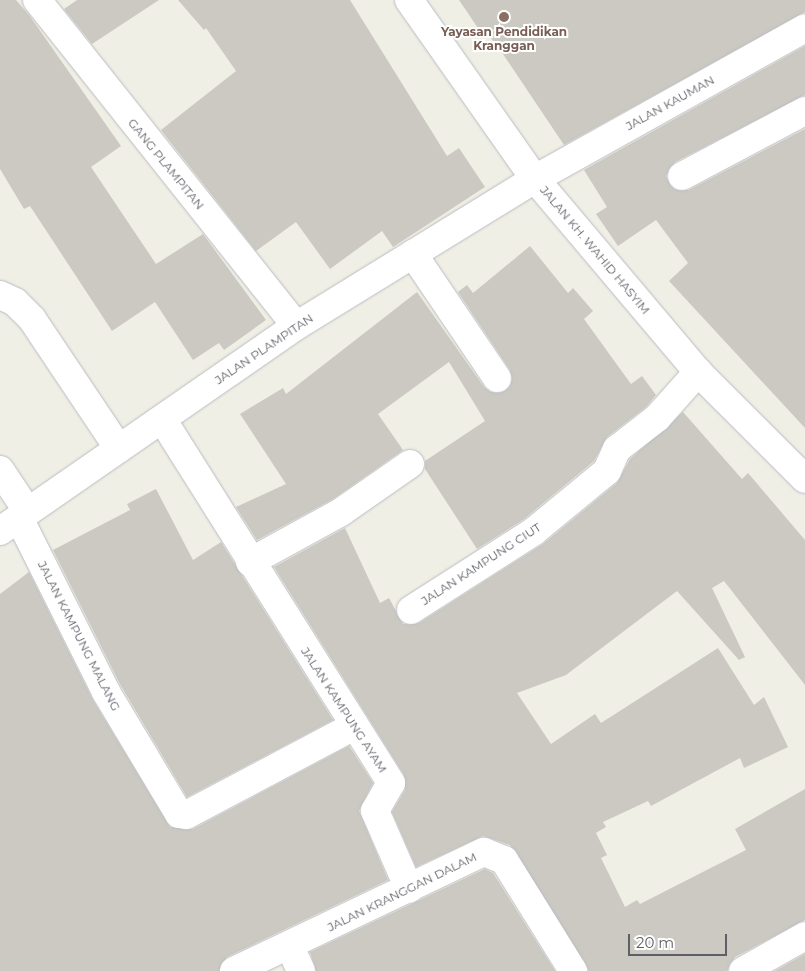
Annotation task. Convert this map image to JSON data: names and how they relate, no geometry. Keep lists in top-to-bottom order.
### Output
{
  "streets": {
    "street": [
      "JALAN KAUMAN",
      "GANG PLAMPITAN",
      "JALAN KH. WAHID HASYIM",
      "JALAN PLAMPITAN",
      "JALAN KAMPUNG CIUT",
      "JALAN KAMPUNG MALANG",
      "JALAN KAMPUNG AYAM",
      "JALAN KRANGGAN DALAM"
    ]
  },
  "crossings": [
    ["JALAN KAUMAN", "JALAN KH. WAHID HASYIM"],
    ["JALAN KAUMAN", "JALAN PLAMPITAN"],
    ["GANG PLAMPITAN", "JALAN PLAMPITAN"],
    ["JALAN KH. WAHID HASYIM", "JALAN PLAMPITAN"],
    ["JALAN KH. WAHID HASYIM", "JALAN KAMPUNG CIUT"],
    ["JALAN PLAMPITAN", "JALAN KAMPUNG MALANG"],
    ["JALAN PLAMPITAN", "JALAN KAMPUNG AYAM"],
    ["JALAN KAMPUNG MALANG", "JALAN KAMPUNG AYAM"],
    ["JALAN KAMPUNG AYAM", "JALAN KRANGGAN DALAM"]
  ],
  "places": ["Yayasan Pendidikan Kranggan"],
  "scale_bar": "20 m"
}
